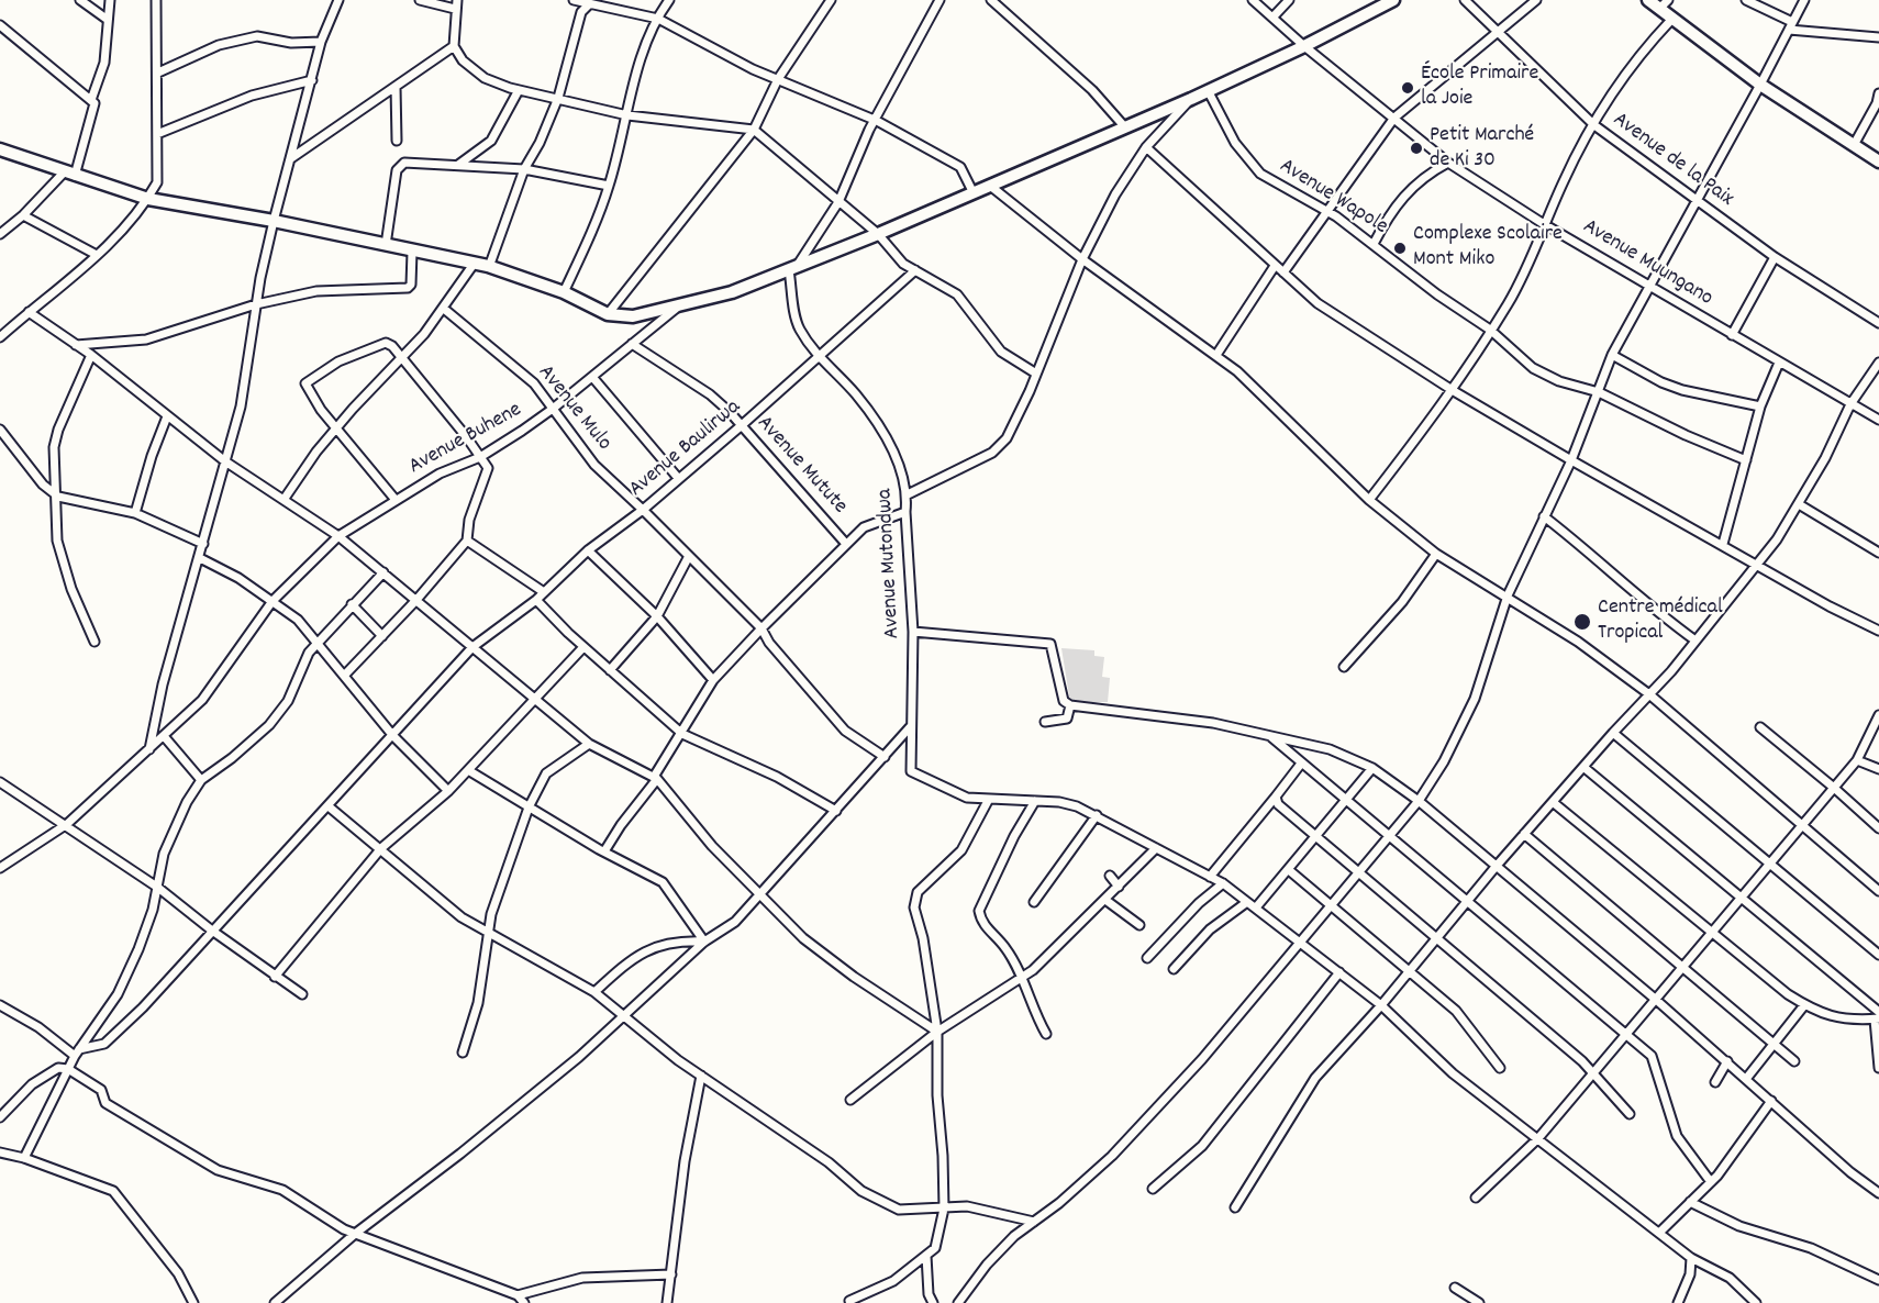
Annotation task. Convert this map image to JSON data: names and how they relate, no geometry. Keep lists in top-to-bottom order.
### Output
{
  "streets": {
    "street": [
      "Avenue de la Paix",
      "Avenue Wapole",
      "Avenue Muungano",
      "Avenue Mulo",
      "Avenue Buhene",
      "Avenue Baulirwa",
      "Avenue Mutute",
      "Avenue Mutondwa"
    ]
  },
  "crossings": [
    ["Avenue Mulo", "Avenue Buhene"],
    ["Avenue Mulo", "Avenue Baulirwa"],
    ["Avenue Buhene", "Avenue Mutute"],
    ["Avenue Baulirwa", "Avenue Mutute"],
    ["Avenue Baulirwa", "Avenue Mutondwa"]
  ],
  "places": [
    "École Primaire la Joie",
    "Petit Marché de Ki 30",
    "Complexe Scolaire Mont Miko",
    "Centre médical Tropical"
  ]
}
